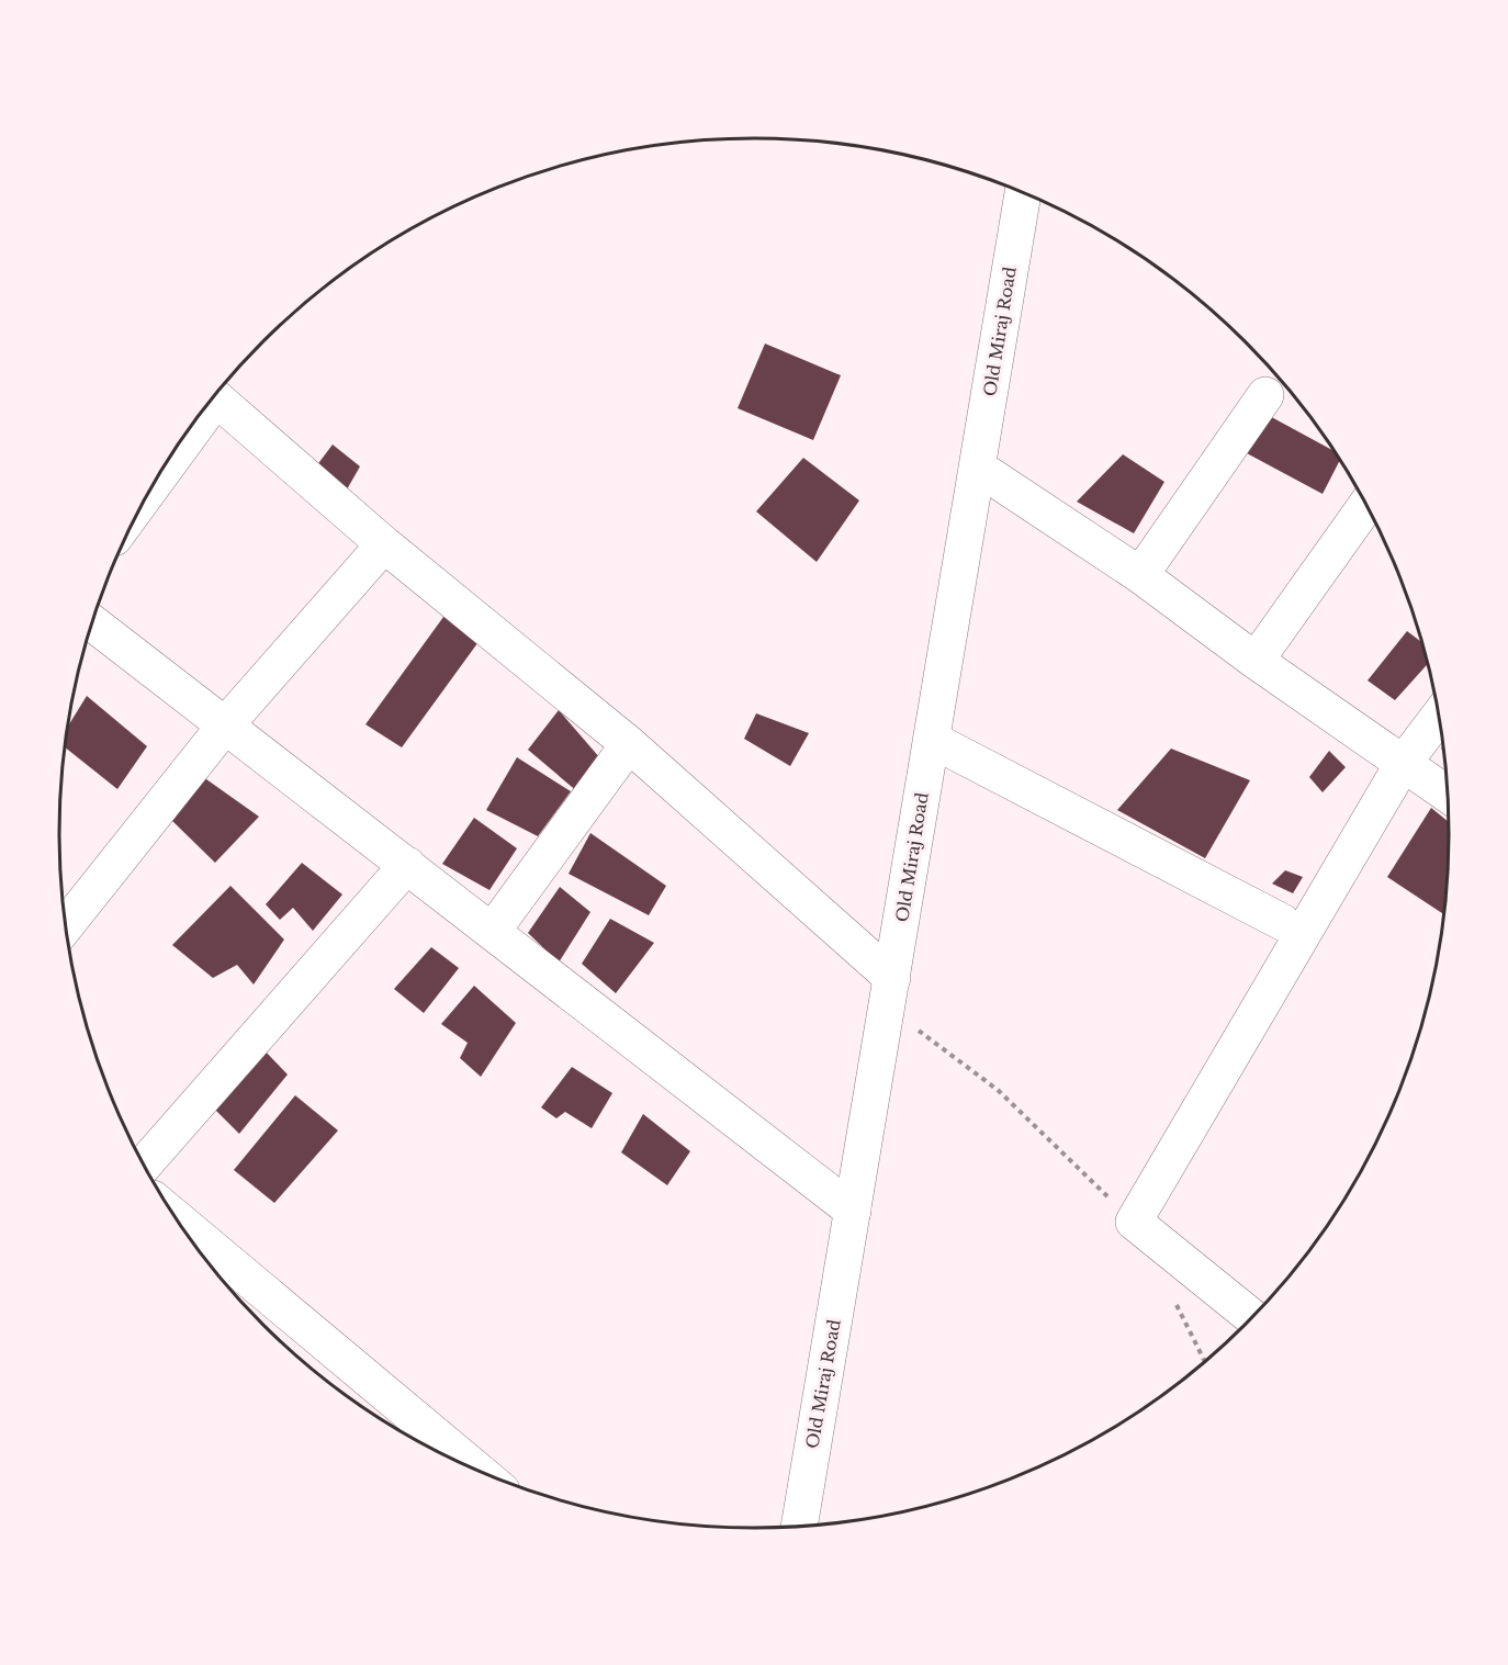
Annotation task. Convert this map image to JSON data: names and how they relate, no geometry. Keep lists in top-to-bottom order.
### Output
{
  "streets": {
    "street": ["Old Miraj Road"]
  }
}
